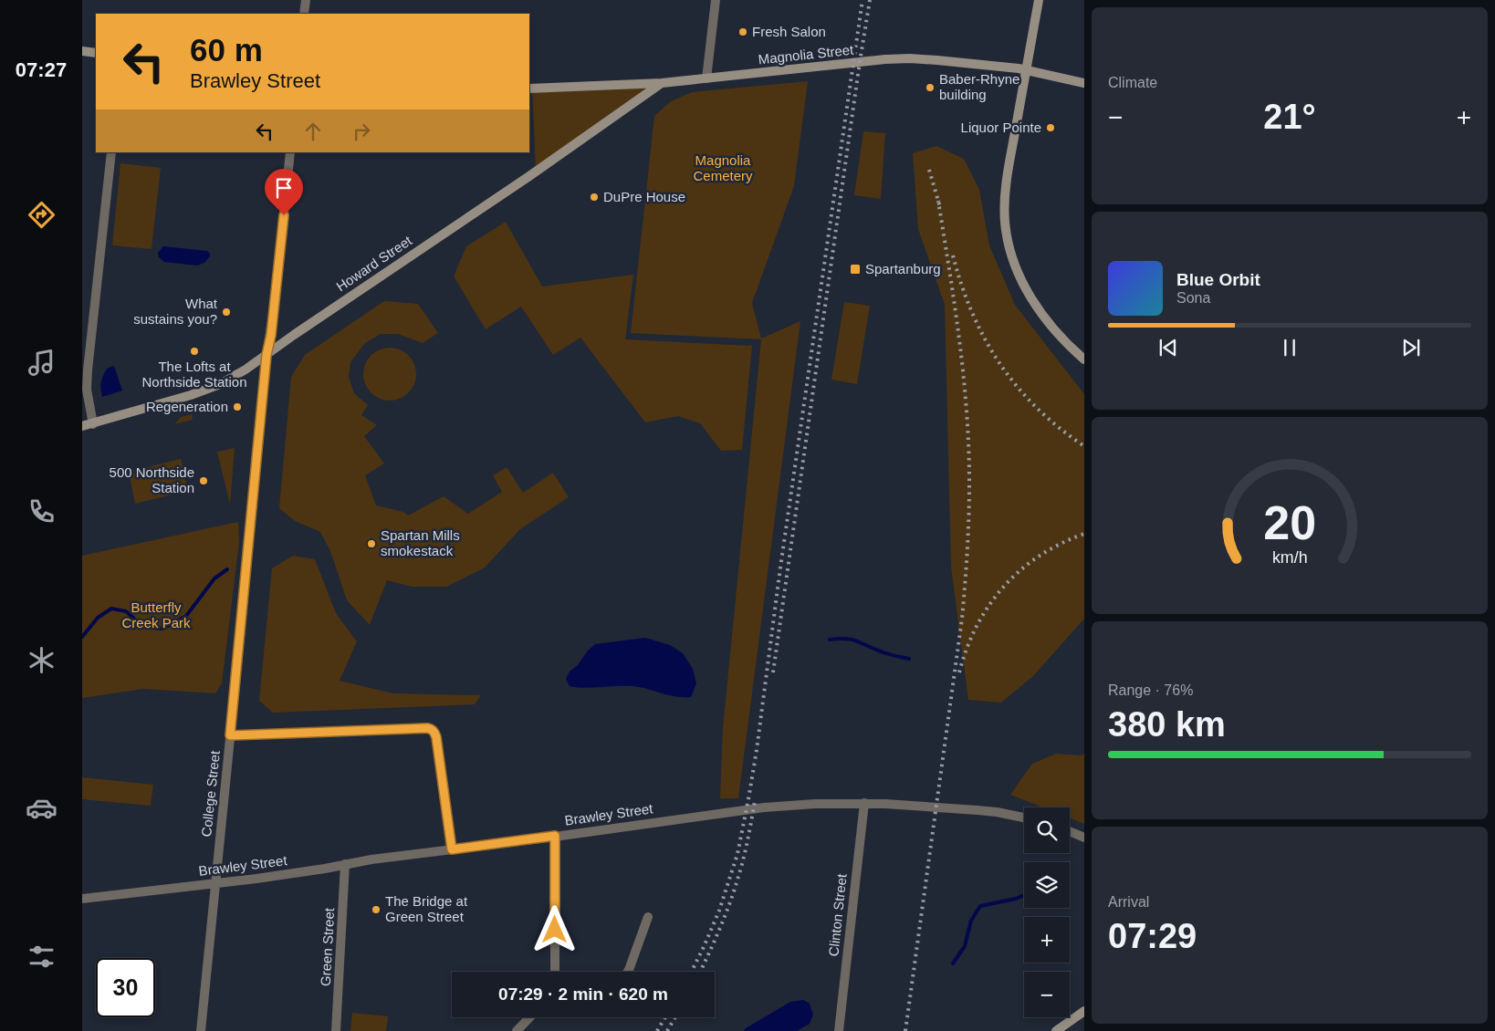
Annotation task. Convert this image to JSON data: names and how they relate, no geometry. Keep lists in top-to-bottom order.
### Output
{
  "streets": {
    "street": [
      "Magnolia Street",
      "Howard Street",
      "College Street",
      "Brawley Street",
      "Clinton Street",
      "Green Street"
    ]
  },
  "crossings": [
    ["Magnolia Street", "Howard Street"],
    ["Howard Street", "College Street"],
    ["College Street", "Brawley Street"],
    ["Brawley Street", "Clinton Street"],
    ["Brawley Street", "Green Street"]
  ],
  "parks": ["Magnolia Cemetery", "Butterfly Creek Park"],
  "places": {
    "other": [
      "Fresh Salon",
      "Baber-Rhyne building",
      "Liquor Pointe",
      "DuPre House",
      "What sustains you?",
      "The Lofts at Northside Station",
      "Regeneration",
      "500 Northside Station",
      "Spartan Mills smokestack",
      "The Bridge at Green Street"
    ],
    "transit": ["Spartanburg"]
  },
  "page": {
    "tabs": "07:27",
    "tile": [
      "Climate",
      ["Range · 76%", "380 km"],
      ["Arrival", "07:29"]
    ],
    "turn": ["60 m", "Brawley Street"],
    "heat": ["−", "21°", "+"],
    "song": ["Blue Orbit", "Sona"],
    "map_buttons": ["+", "−"],
    "limit": "30",
    "trip": "07:29 · 2 min · 620 m",
    "gauge": ["20", "km/h"]
  }
}
